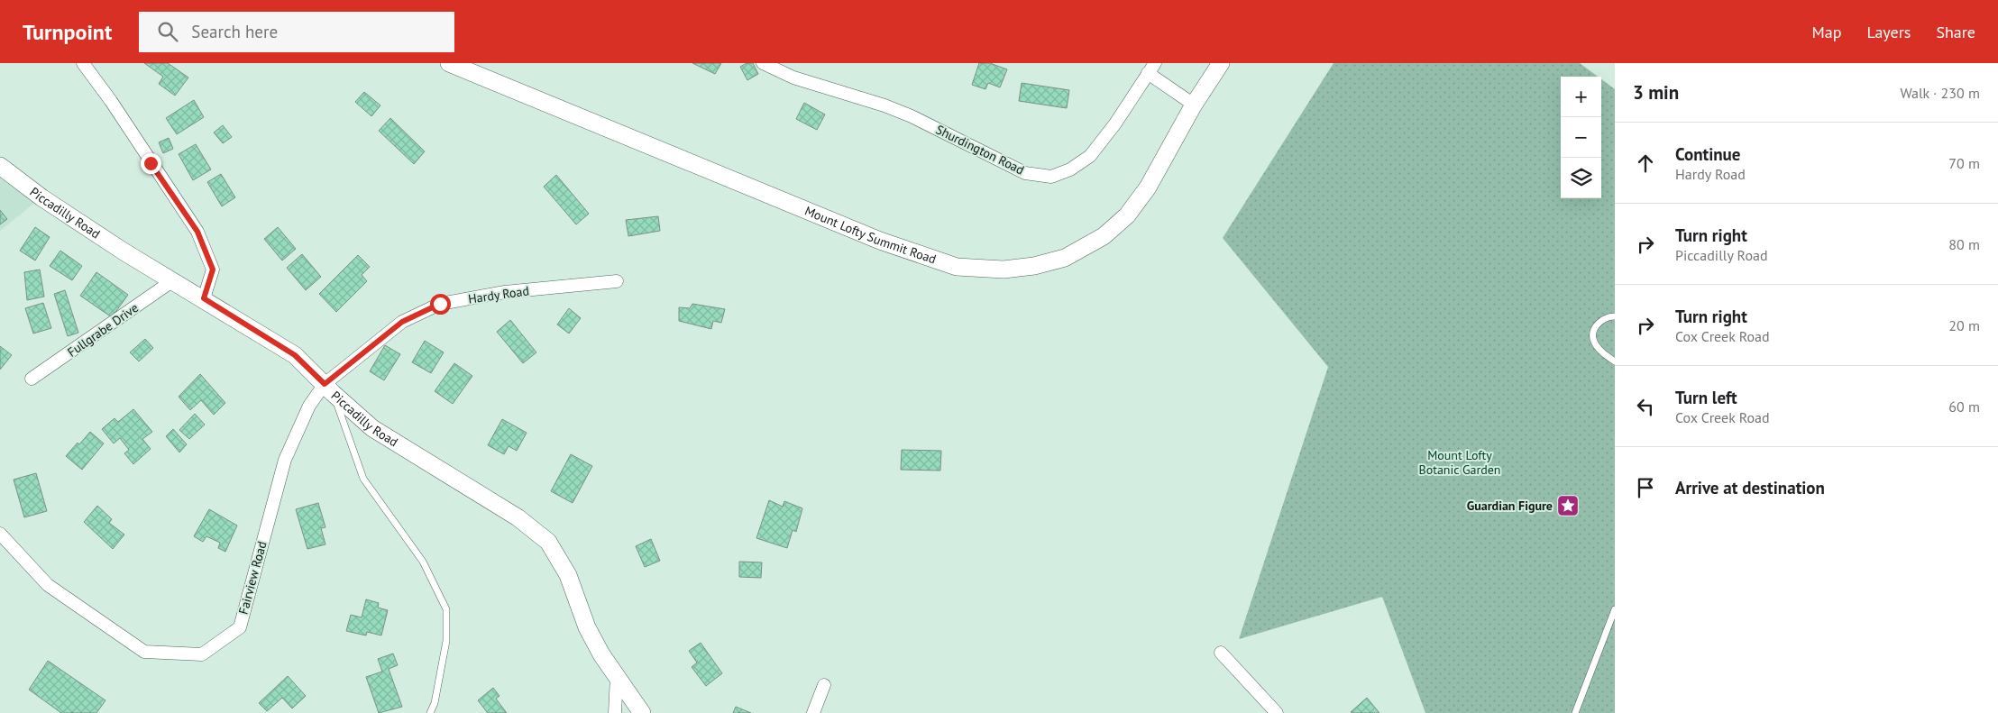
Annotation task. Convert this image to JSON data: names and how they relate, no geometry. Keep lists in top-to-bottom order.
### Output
{
  "streets": {
    "main road": ["Piccadilly Road", "Mount Lofty Summit Road"],
    "street": [
      "Shurdington Road",
      "Hardy Road",
      "Fullgrabe Drive",
      "Fairview Road"
    ]
  },
  "crossings": [
    ["Piccadilly Road", "Hardy Road"],
    ["Piccadilly Road", "Fullgrabe Drive"],
    ["Piccadilly Road", "Fairview Road"],
    ["Hardy Road", "Fairview Road"]
  ],
  "parks": ["Mount Lofty Botanic Garden"],
  "places": {
    "place": ["Guardian Figure"]
  },
  "page": {
    "header": "Turnpoint",
    "search": "Search here",
    "nav": ["Map", "Layers", "Share"],
    "heading": ["3 min", "Walk · 230 m"],
    "map_buttons": ["+", "−"],
    "list": [
      ["Continue", "Hardy Road", "70 m"],
      ["Turn right", "Piccadilly Road", "80 m"],
      ["Turn right", "Cox Creek Road", "20 m"],
      ["Turn left", "Cox Creek Road", "60 m"],
      "Arrive at destination"
    ]
  }
}
